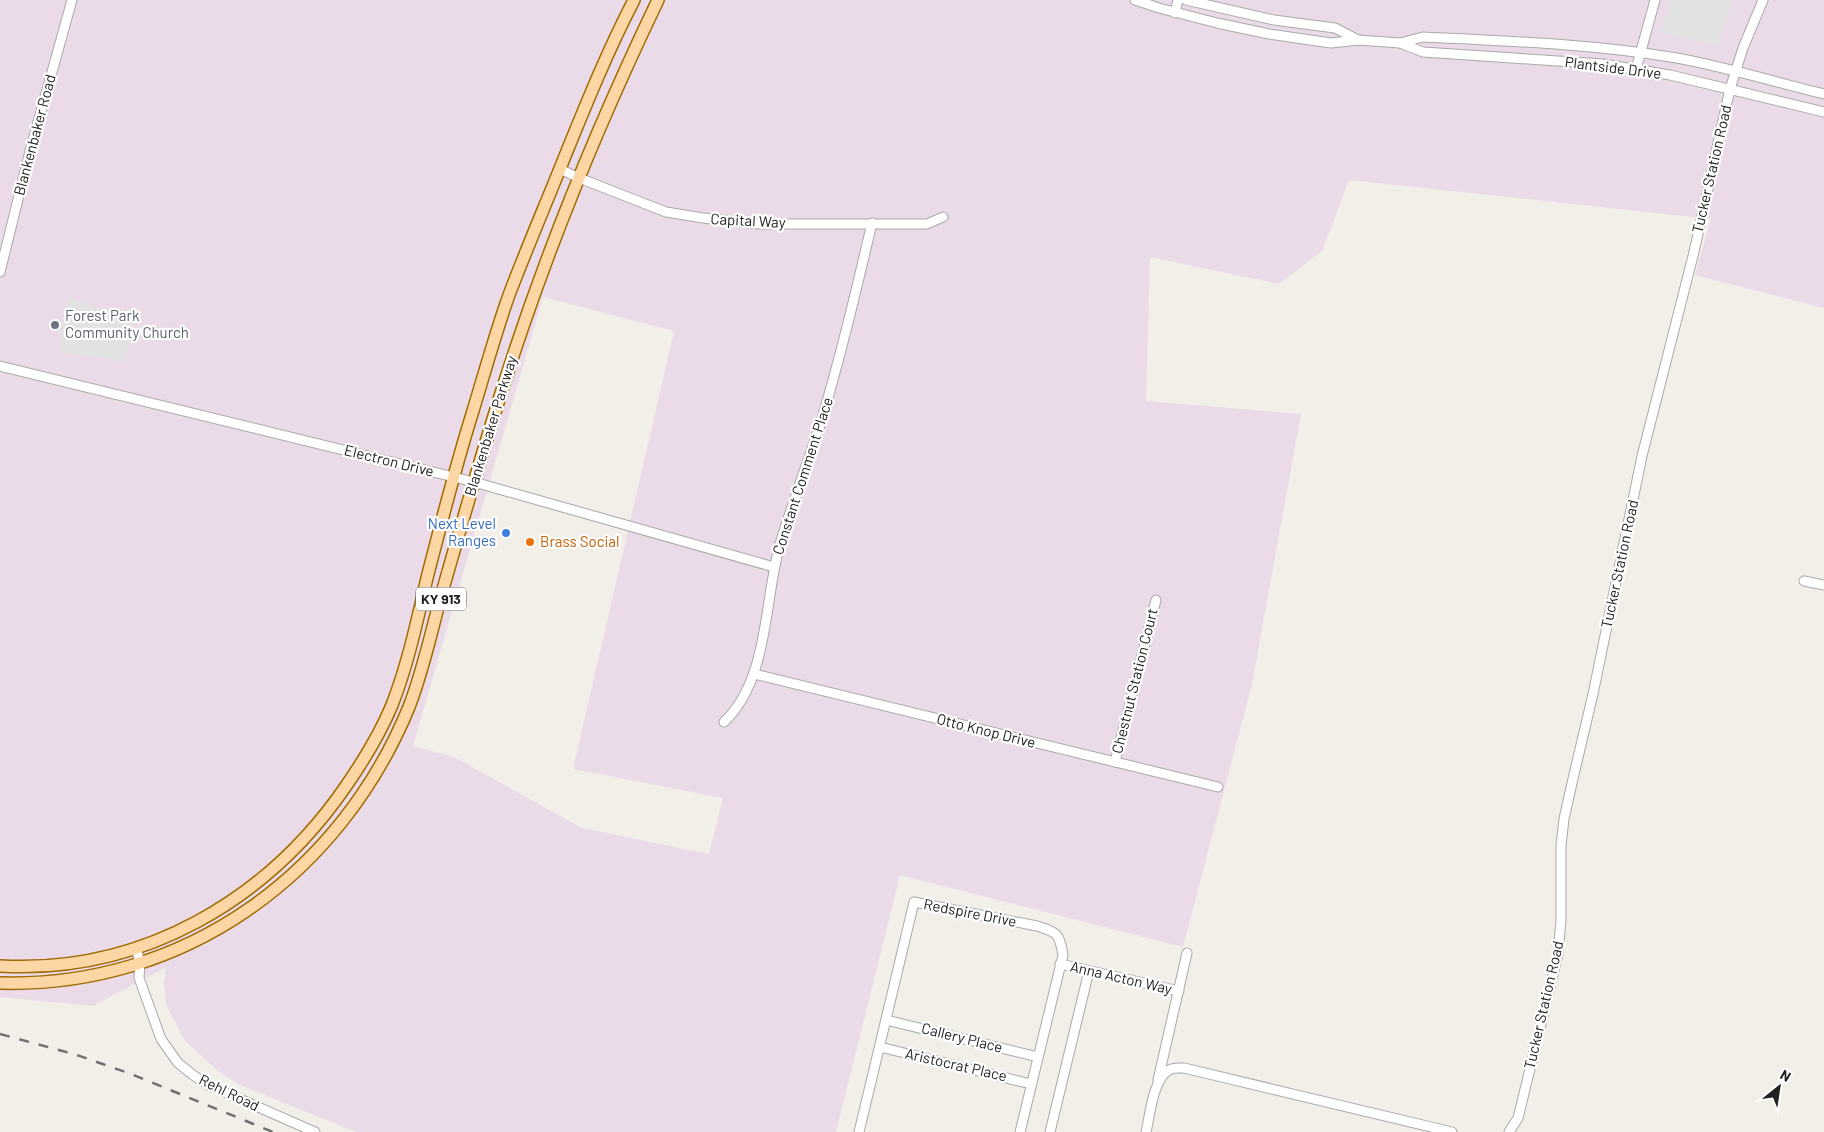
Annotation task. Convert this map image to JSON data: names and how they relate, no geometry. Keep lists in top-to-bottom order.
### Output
{
  "streets": {
    "main road": ["Blankenbaker Parkway", "KY 913"],
    "street": [
      "Plantside Drive",
      "Blankenbaker Road",
      "Tucker Station Road",
      "Capital Way",
      "Electron Drive",
      "Constant Comment Place",
      "Chestnut Station Court",
      "Otto Knop Drive",
      "Redspire Drive",
      "Anna Acton Way",
      "Callery Place",
      "Aristocrat Place",
      "Rehl Road"
    ]
  },
  "crossings": [
    ["Plantside Drive", "Tucker Station Road"],
    ["Capital Way", "Blankenbaker Parkway"],
    ["Capital Way", "Constant Comment Place"],
    ["Blankenbaker Parkway", "Electron Drive"],
    ["Blankenbaker Parkway", "Rehl Road"],
    ["Electron Drive", "Constant Comment Place"],
    ["Constant Comment Place", "Otto Knop Drive"],
    ["Chestnut Station Court", "Otto Knop Drive"],
    ["Redspire Drive", "Anna Acton Way"],
    ["Redspire Drive", "Callery Place"],
    ["Redspire Drive", "Aristocrat Place"]
  ],
  "places": ["Forest Park Community Church", "Next Level Ranges", "Brass Social"],
  "north": "top right"
}
